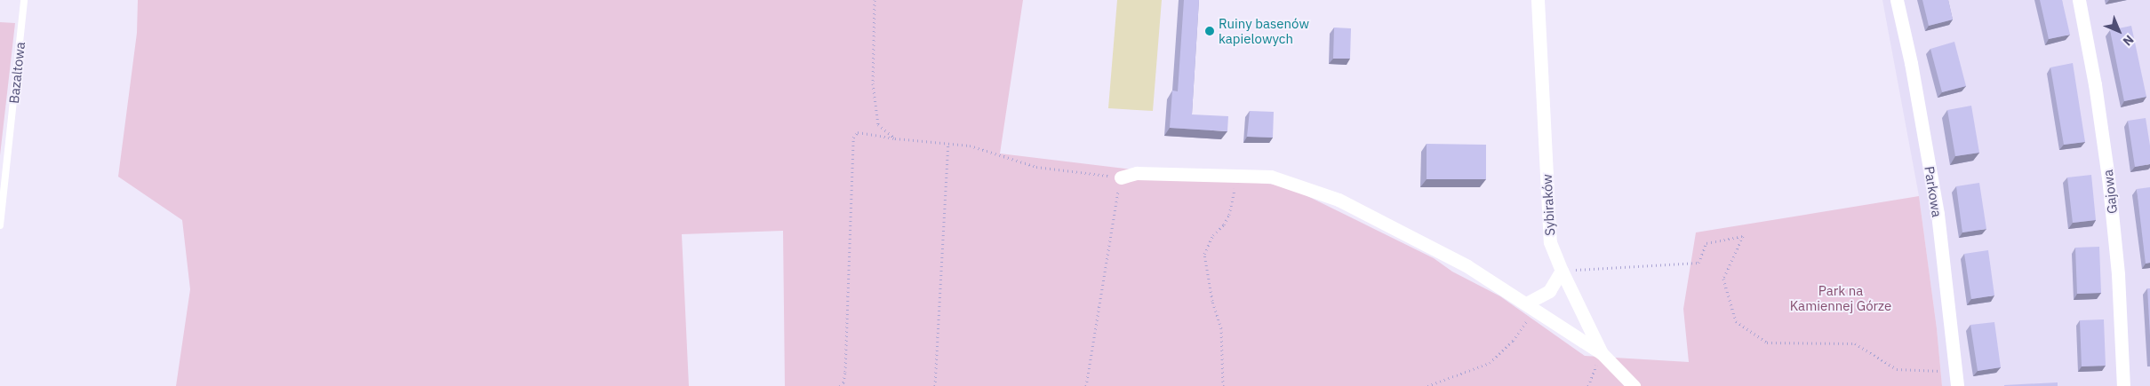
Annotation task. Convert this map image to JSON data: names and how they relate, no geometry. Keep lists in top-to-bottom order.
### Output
{
  "streets": {
    "street": ["Parkowa", "Gajowa", "Sybiraków"],
    "lane": ["Bazaltowa"]
  },
  "parks": ["Park na Kamiennej Górze"],
  "places": ["Ruiny basenów kapielowych"],
  "north": "bottom right"
}
